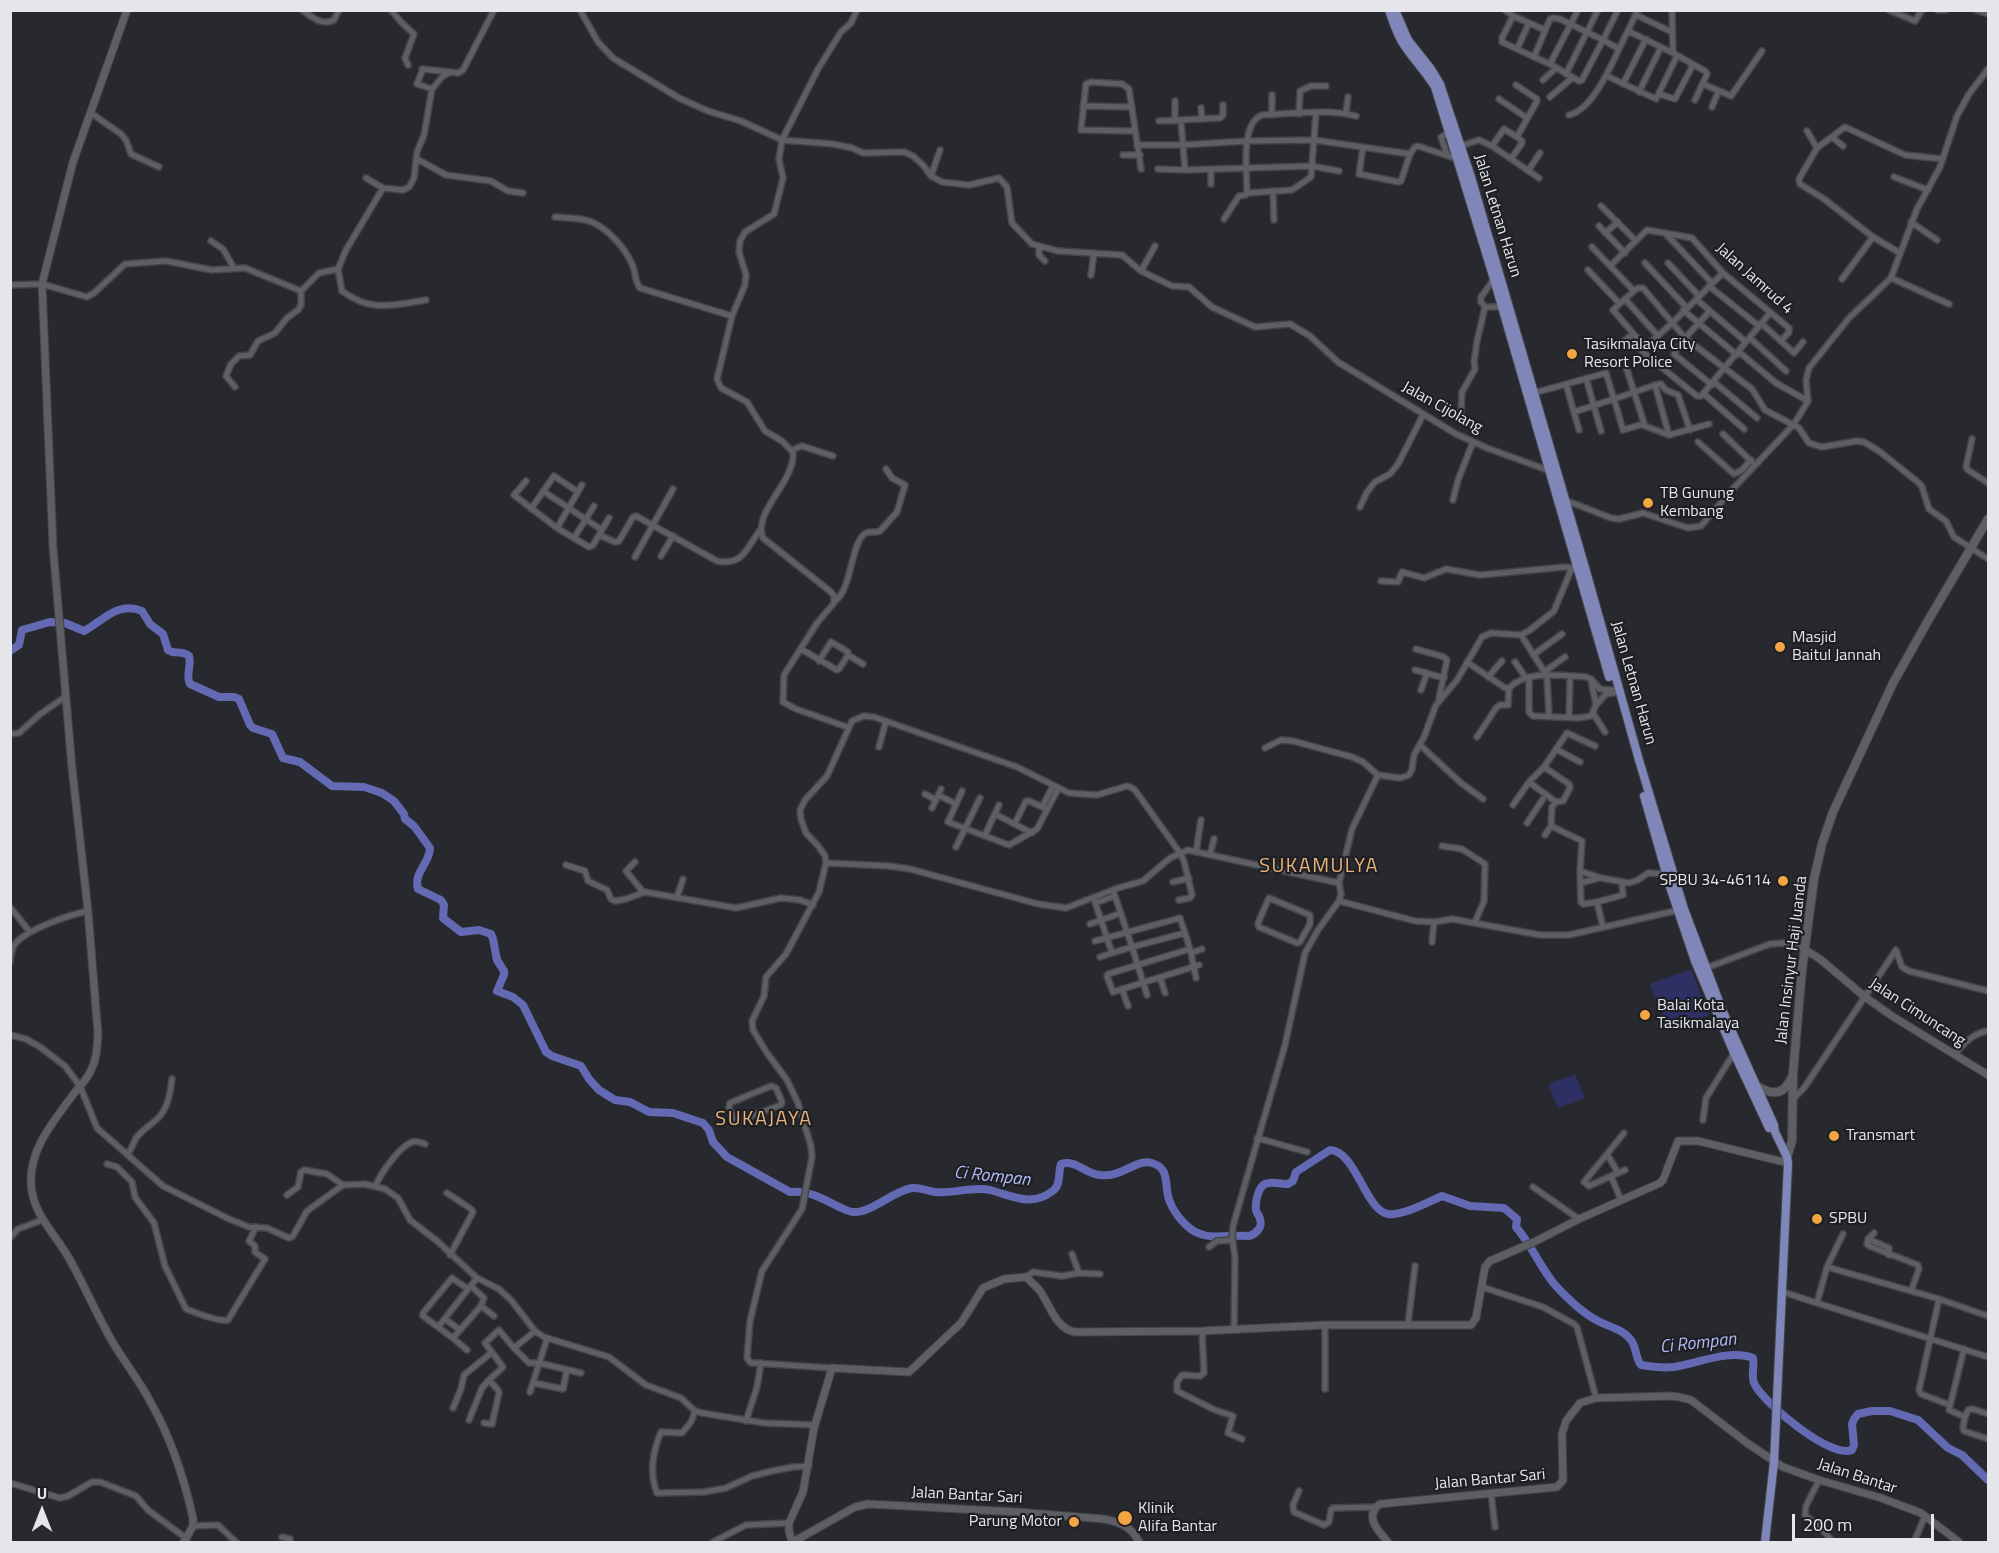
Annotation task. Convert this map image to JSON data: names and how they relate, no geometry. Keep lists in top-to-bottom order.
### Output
{
  "streets": {
    "main road": ["Jalan Letnan Harun", "Jalan Insinyur Haji Juanda"],
    "street": [
      "Jalan Jamrud 4",
      "Jalan Cijolang",
      "Jalan Cimuncang",
      "Jalan Bantar",
      "Jalan Bantar Sari"
    ]
  },
  "crossings": [
    ["Jalan Letnan Harun", "Jalan Cijolang"],
    ["Jalan Insinyur Haji Juanda", "Jalan Cimuncang"]
  ],
  "districts": ["SUKAMULYA", "SUKAJAYA"],
  "water": ["Ci Rompan"],
  "places": [
    "Tasikmalaya City Resort Police",
    "TB Gunung Kembang",
    "Masjid Baitul Jannah",
    "SPBU 34-46114",
    "Balai Kota Tasikmalaya",
    "Transmart",
    "SPBU",
    "Klinik Alifa Bantar",
    "Parung Motor"
  ],
  "scale_bar": "200 m",
  "north": "top"
}
